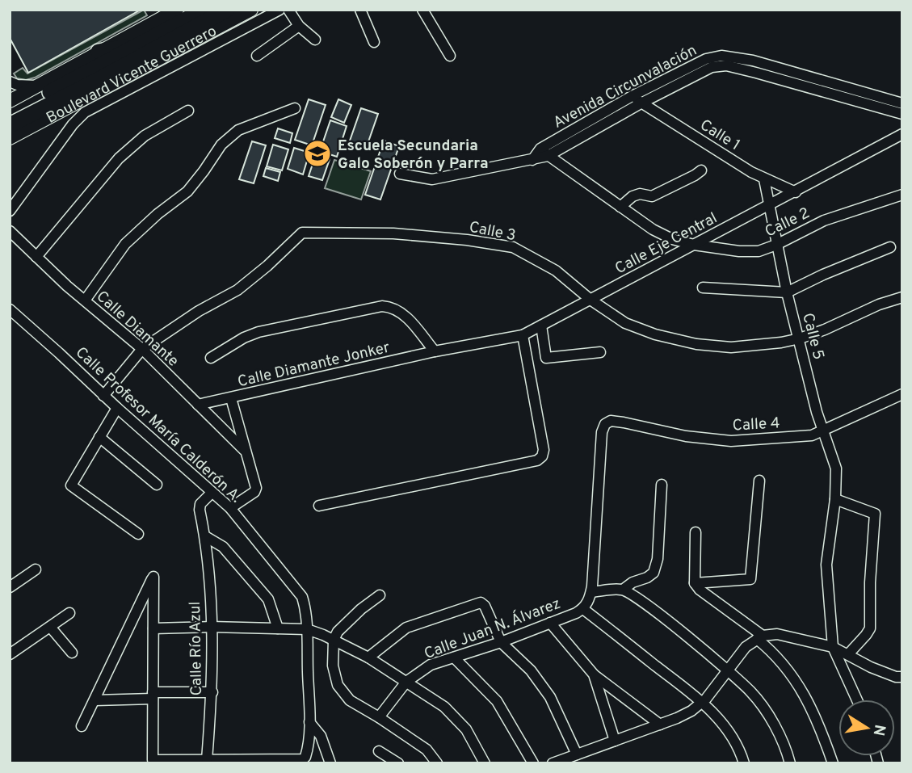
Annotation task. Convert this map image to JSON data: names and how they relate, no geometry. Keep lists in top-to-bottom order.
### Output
{
  "streets": {
    "highway": ["Boulevard Vicente Guerrero"],
    "street": [
      "Avenida Circunvalación",
      "Calle 1",
      "Calle 2",
      "Calle 3",
      "Calle Eje Central",
      "Calle Diamante",
      "Calle 5",
      "Calle Diamante Jonker",
      "Calle 4",
      "Calle Profesor María Calderón A.",
      "Calle Juan N. Álvarez",
      "Calle Río Azul"
    ]
  },
  "crossings": [
    ["Avenida Circunvalación", "Calle 1"],
    ["Avenida Circunvalación", "Calle 2"],
    ["Calle 1", "Calle Eje Central"],
    ["Calle 1", "Calle 5"],
    ["Calle 2", "Calle Eje Central"],
    ["Calle 2", "Calle 5"],
    ["Calle 3", "Calle Eje Central"],
    ["Calle 3", "Calle Diamante"],
    ["Calle 3", "Calle 5"],
    ["Calle 3", "Calle Profesor María Calderón A."],
    ["Calle Eje Central", "Calle 5"],
    ["Calle Eje Central", "Calle Diamante Jonker"],
    ["Calle Diamante", "Calle Diamante Jonker"],
    ["Calle 5", "Calle 4"],
    ["Calle 4", "Calle Juan N. Álvarez"],
    ["Calle Profesor María Calderón A.", "Calle Río Azul"]
  ],
  "places": {
    "school or university": ["Escuela Secundaria Galo Soberón y Parra"]
  },
  "north": "right"
}
